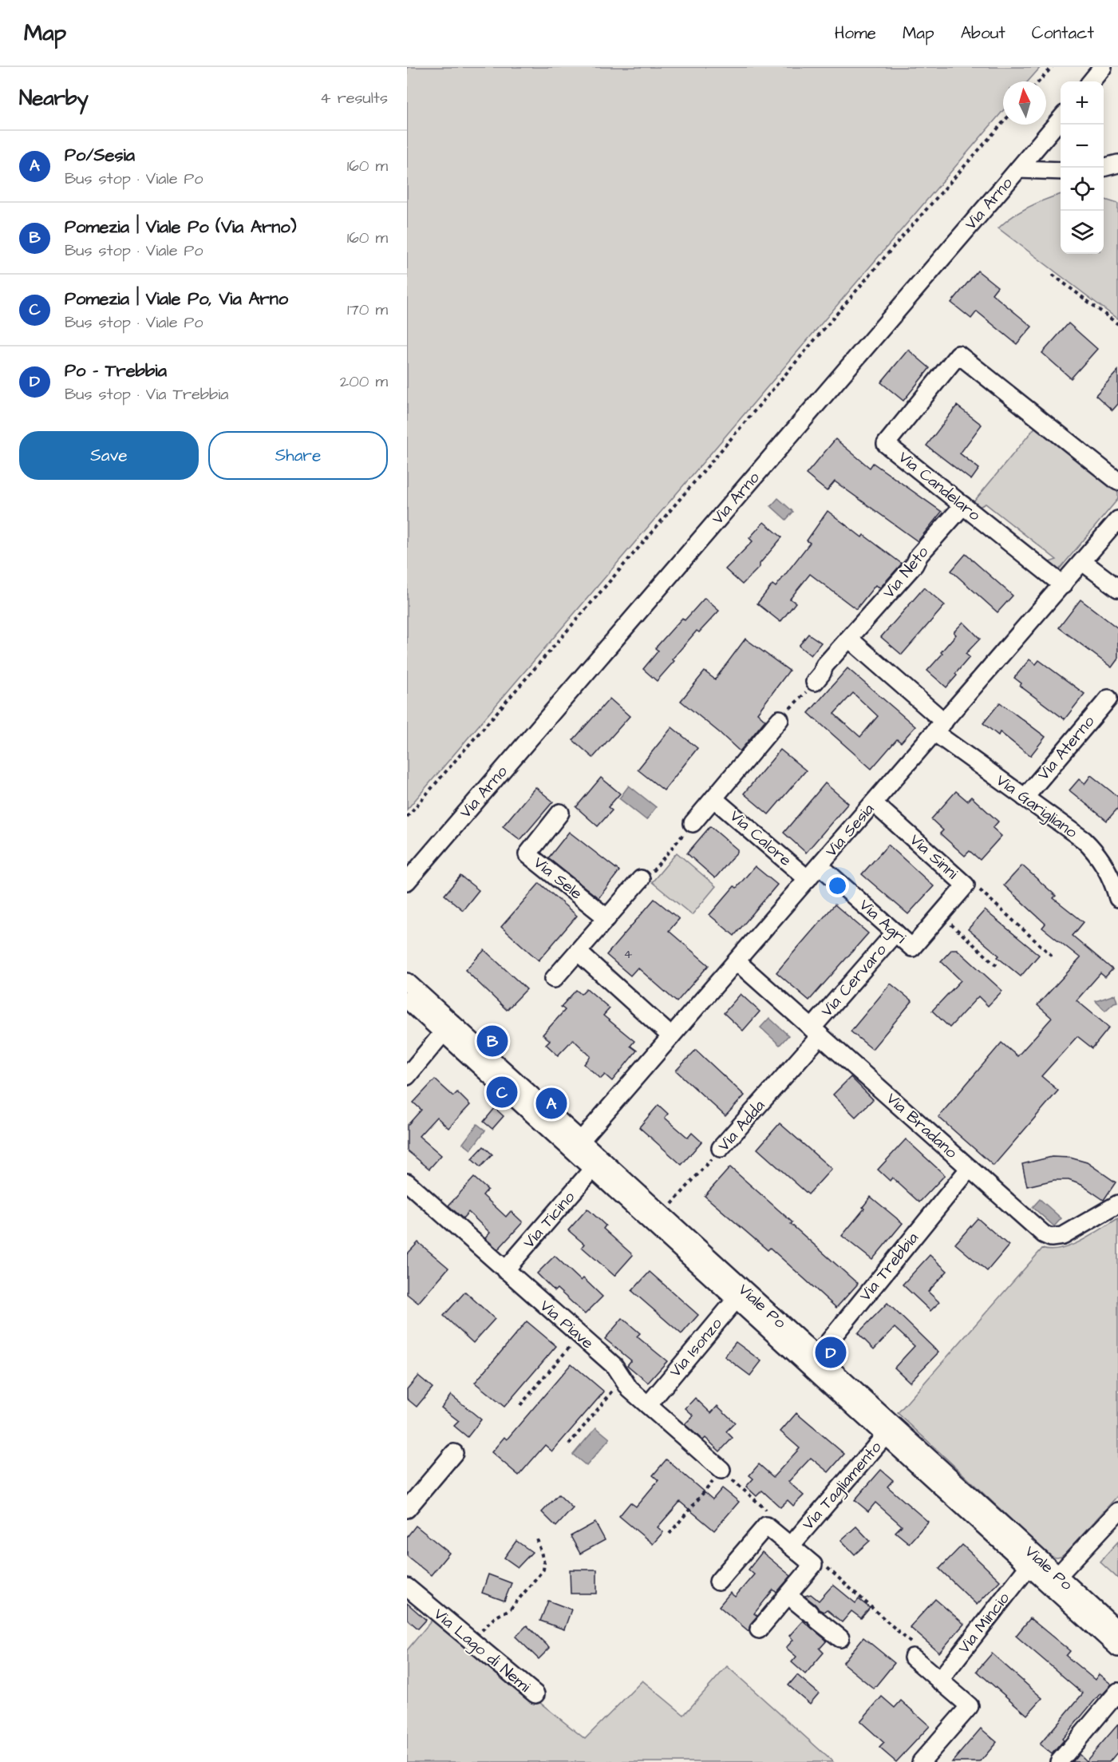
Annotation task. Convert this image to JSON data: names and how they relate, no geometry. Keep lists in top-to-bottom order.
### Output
{
  "streets": {
    "street": [
      "Via Arno",
      "Via Candelaro",
      "Via Neto",
      "Via Aterno",
      "Via Garigliano",
      "Via Sesia",
      "Via Calore",
      "Via Sinni",
      "Via Sele",
      "Via Agri",
      "Via Cervaro",
      "Via Adda",
      "Via Bradano",
      "Via Ticino",
      "Via Trebbia",
      "Viale Po",
      "Via Piave",
      "Via Isonzo",
      "Via Tagliamento",
      "Via Mincio",
      "Via Lago di Nemi"
    ]
  },
  "crossings": [
    ["Via Candelaro", "Via Neto"],
    ["Via Candelaro", "Via Sesia"],
    ["Via Aterno", "Via Garigliano"],
    ["Via Garigliano", "Via Sesia"],
    ["Via Sesia", "Via Calore"],
    ["Via Sesia", "Via Sinni"],
    ["Via Sesia", "Via Agri"],
    ["Via Sesia", "Via Bradano"],
    ["Via Sesia", "Viale Po"],
    ["Via Sinni", "Via Agri"],
    ["Via Agri", "Via Cervaro"],
    ["Via Cervaro", "Via Adda"],
    ["Via Cervaro", "Via Bradano"],
    ["Via Adda", "Via Bradano"],
    ["Via Adda", "Viale Po"],
    ["Via Bradano", "Via Trebbia"],
    ["Via Ticino", "Viale Po"],
    ["Via Ticino", "Via Piave"],
    ["Via Trebbia", "Viale Po"],
    ["Viale Po", "Via Isonzo"],
    ["Viale Po", "Via Tagliamento"],
    ["Viale Po", "Via Mincio"],
    ["Via Piave", "Via Isonzo"]
  ],
  "house_numbers": ["4"],
  "north": "top",
  "page": {
    "header": "Map",
    "nav": [
      "Home",
      "Map",
      "About",
      "Contact"
    ],
    "heading": ["Nearby", "4 results"],
    "map_buttons": ["+", "−"],
    "list": [
      {
        "mark": "A",
        "name": "Po/Sesia",
        "note": "Bus stop · Viale Po",
        "value": "160 m"
      },
      {
        "mark": "B",
        "name": "Pomezia | Viale Po (Via Arno)",
        "note": "Bus stop · Viale Po",
        "value": "160 m"
      },
      {
        "mark": "C",
        "name": "Pomezia | Viale Po, Via Arno",
        "note": "Bus stop · Viale Po",
        "value": "170 m"
      },
      {
        "mark": "D",
        "name": "Po - Trebbia",
        "note": "Bus stop · Via Trebbia",
        "value": "200 m"
      }
    ],
    "buttons": ["Save", "Share"],
    "pins": [
      "B",
      "C",
      "A",
      "D"
    ]
  }
}
